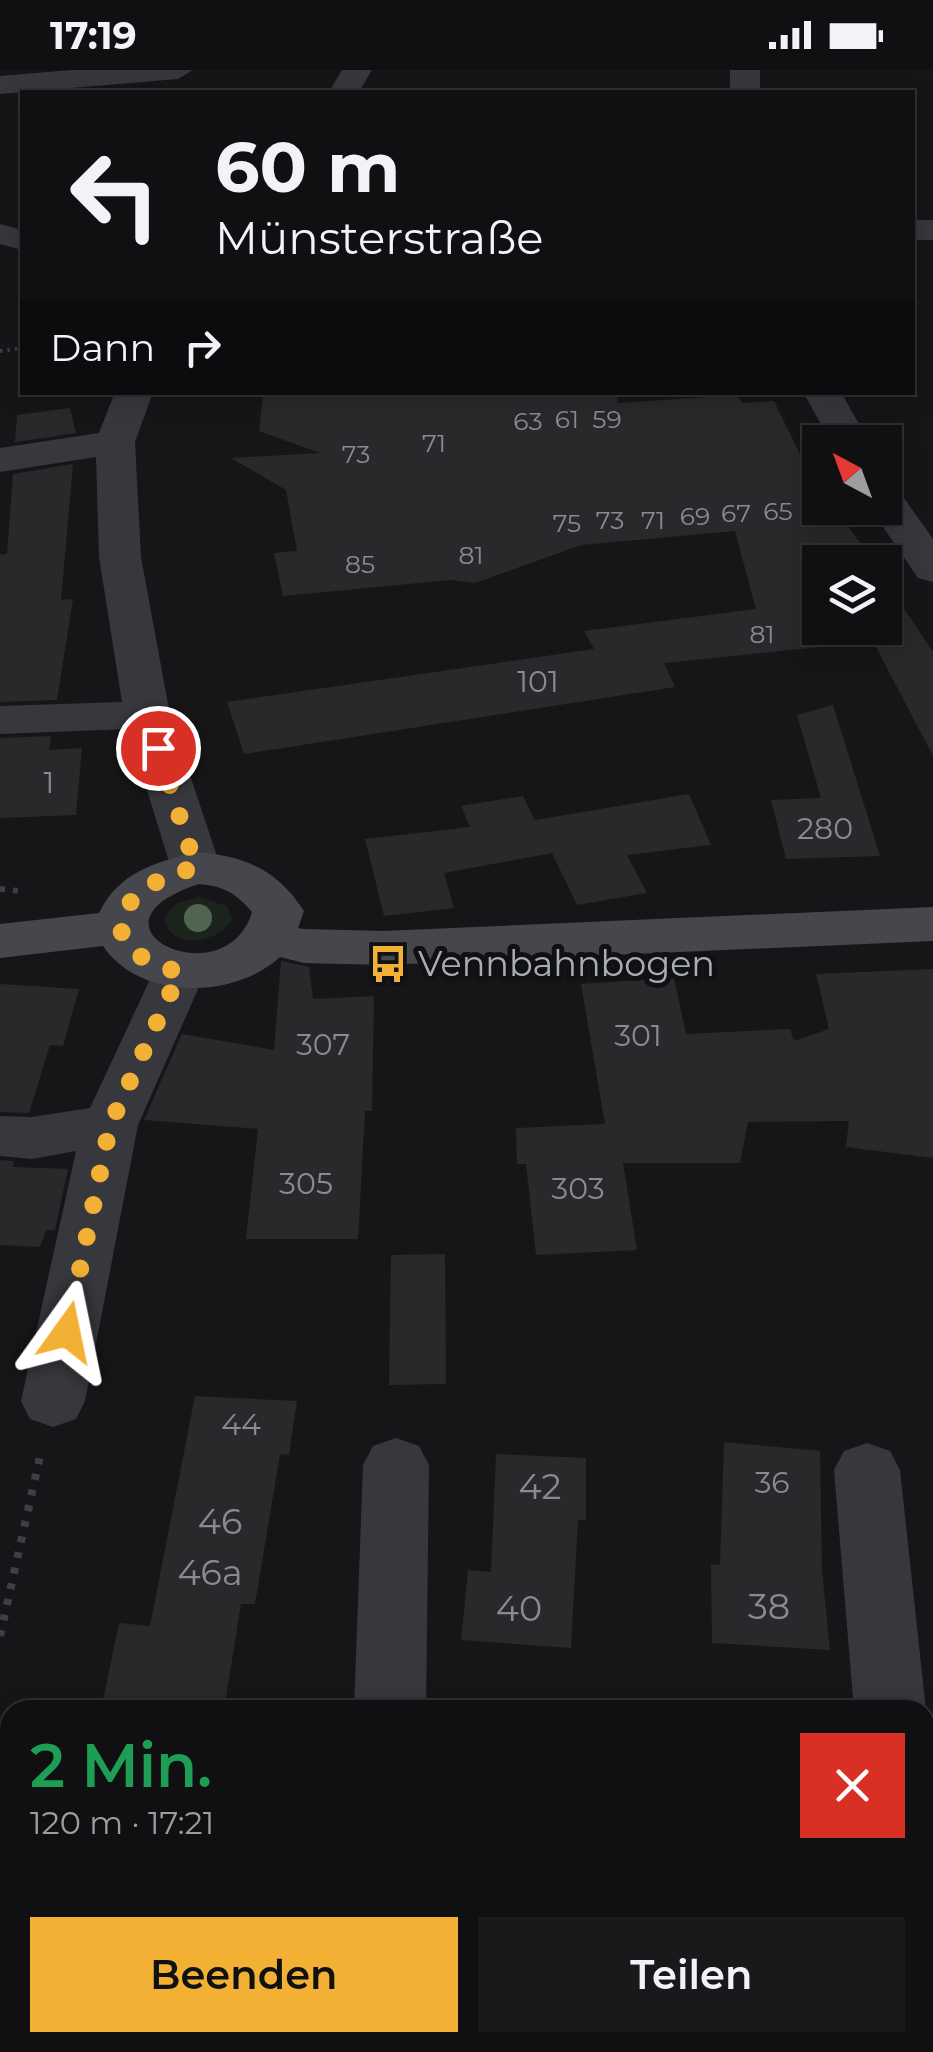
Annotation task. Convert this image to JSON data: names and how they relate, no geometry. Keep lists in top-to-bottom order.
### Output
{
  "places": {
    "bus stop": ["Vennbahnbogen"]
  },
  "house_numbers": [
    "61",
    "59",
    "63",
    "71",
    "73",
    "65",
    "67",
    "69",
    "73",
    "71",
    "75",
    "81",
    "85",
    "81",
    "101",
    "1",
    "280",
    "301",
    "307",
    "305",
    "303",
    "44",
    "36",
    "42",
    "46",
    "46a",
    "38",
    "40"
  ],
  "north": "top left",
  "page": {
    "status": "17:19",
    "turn": ["60 m", "Münsterstraße"],
    "then": "Dann",
    "heading": ["2 Min.", "120 m · 17:21"],
    "buttons": ["Beenden", "Teilen"]
  }
}
